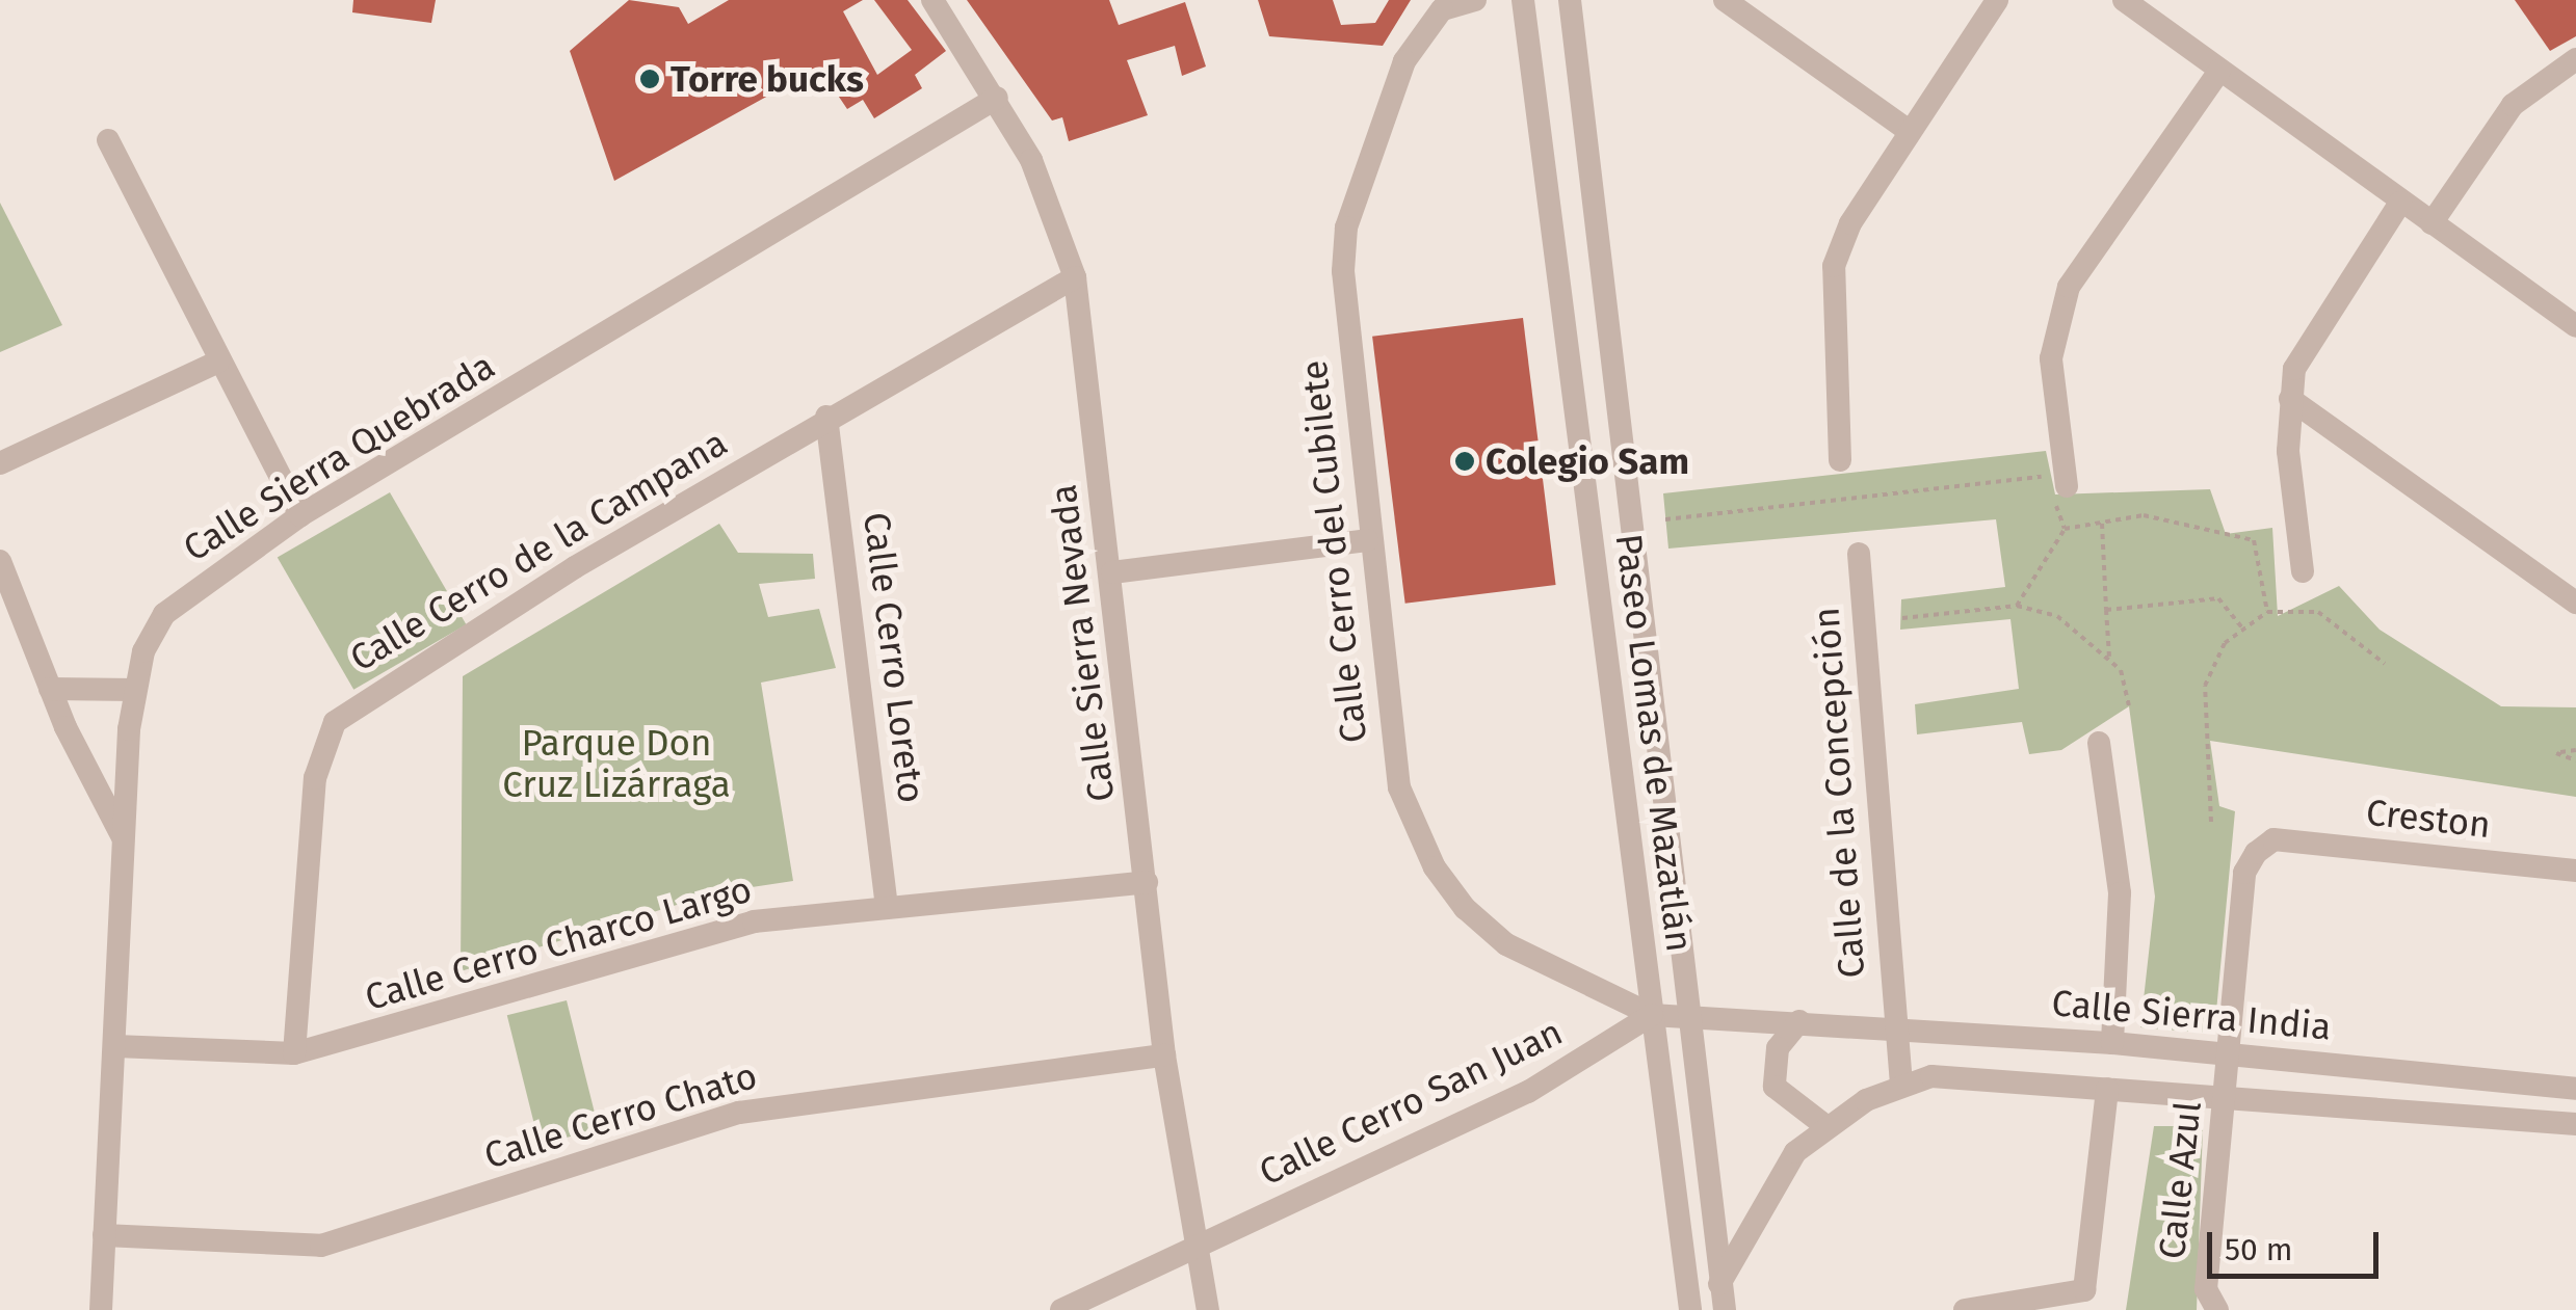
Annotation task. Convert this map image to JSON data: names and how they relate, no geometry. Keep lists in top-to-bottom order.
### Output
{
  "streets": {
    "street": [
      "Calle Sierra Quebrada",
      "Calle Cerro de la Campana",
      "Calle Cerro del Cubilete",
      "Calle Sierra Nevada",
      "Calle Cerro Loreto",
      "Paseo Lomas de Mazatlán",
      "Calle de la Concepción",
      "Creston",
      "Calle Cerro Charco Largo",
      "Calle Sierra India",
      "Calle Cerro San Juan",
      "Calle Cerro Chato",
      "Calle Azul"
    ]
  },
  "crossings": [
    ["Calle Sierra Quebrada", "Calle Sierra Nevada"],
    ["Calle Sierra Quebrada", "Calle Cerro Charco Largo"],
    ["Calle Sierra Quebrada", "Calle Cerro Chato"],
    ["Calle Cerro de la Campana", "Calle Sierra Nevada"],
    ["Calle Cerro de la Campana", "Calle Cerro Loreto"],
    ["Calle Cerro de la Campana", "Calle Cerro Charco Largo"],
    ["Calle Cerro del Cubilete", "Paseo Lomas de Mazatlán"],
    ["Calle Cerro del Cubilete", "Calle Sierra India"],
    ["Calle Cerro del Cubilete", "Calle Cerro San Juan"],
    ["Calle Sierra Nevada", "Calle Cerro Charco Largo"],
    ["Calle Sierra Nevada", "Calle Cerro San Juan"],
    ["Calle Sierra Nevada", "Calle Cerro Chato"],
    ["Calle Cerro Loreto", "Calle Cerro Charco Largo"],
    ["Paseo Lomas de Mazatlán", "Calle Sierra India"],
    ["Paseo Lomas de Mazatlán", "Calle Cerro San Juan"],
    ["Calle de la Concepción", "Calle Sierra India"],
    ["Creston", "Calle Azul"],
    ["Calle Sierra India", "Calle Cerro San Juan"],
    ["Calle Sierra India", "Calle Azul"]
  ],
  "parks": ["Parque Don Cruz Lizárraga"],
  "places": ["Torre bucks", "Colegio Sam"],
  "scale_bar": "50 m"
}
